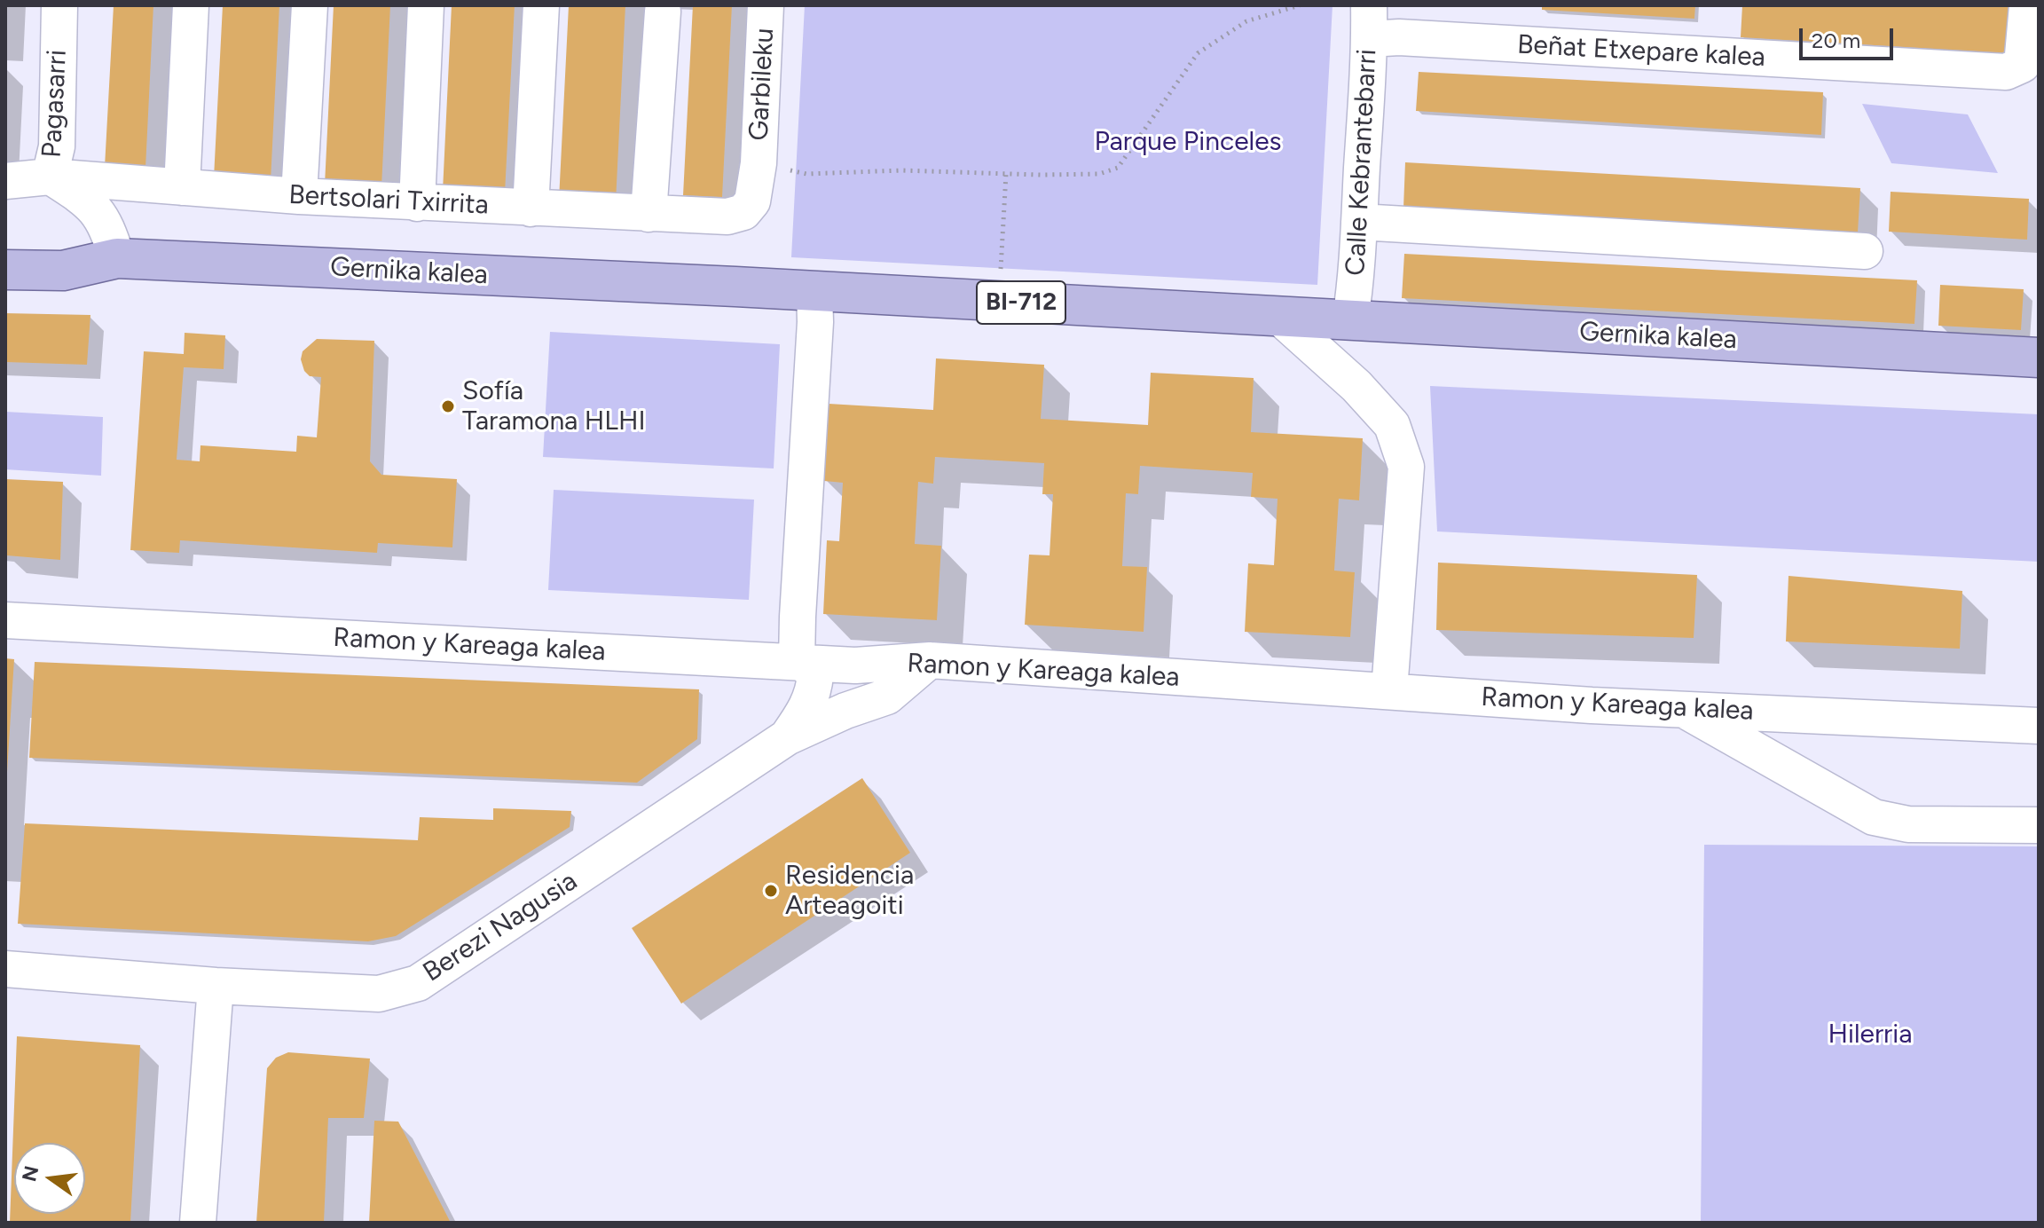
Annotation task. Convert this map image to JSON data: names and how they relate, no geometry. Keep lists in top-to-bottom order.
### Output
{
  "streets": {
    "main road": ["Gernika kalea", "BI-712"],
    "street": [
      "Beñat Etxepare kalea",
      "Garbileku",
      "Pagasarri",
      "Calle Kebrantebarri",
      "Bertsolari Txirrita",
      "Ramon y Kareaga kalea",
      "Berezi Nagusia"
    ]
  },
  "crossings": [
    ["Beñat Etxepare kalea", "Calle Kebrantebarri"],
    ["Garbileku", "Bertsolari Txirrita"],
    ["Pagasarri", "Bertsolari Txirrita"],
    ["Pagasarri", "Gernika kalea"],
    ["Calle Kebrantebarri", "Gernika kalea"]
  ],
  "parks": ["Parque Pinceles", "Hilerria"],
  "places": ["Sofía Taramona HLHI", "Residencia Arteagoiti"],
  "scale_bar": "20 m",
  "north": "left"
}
